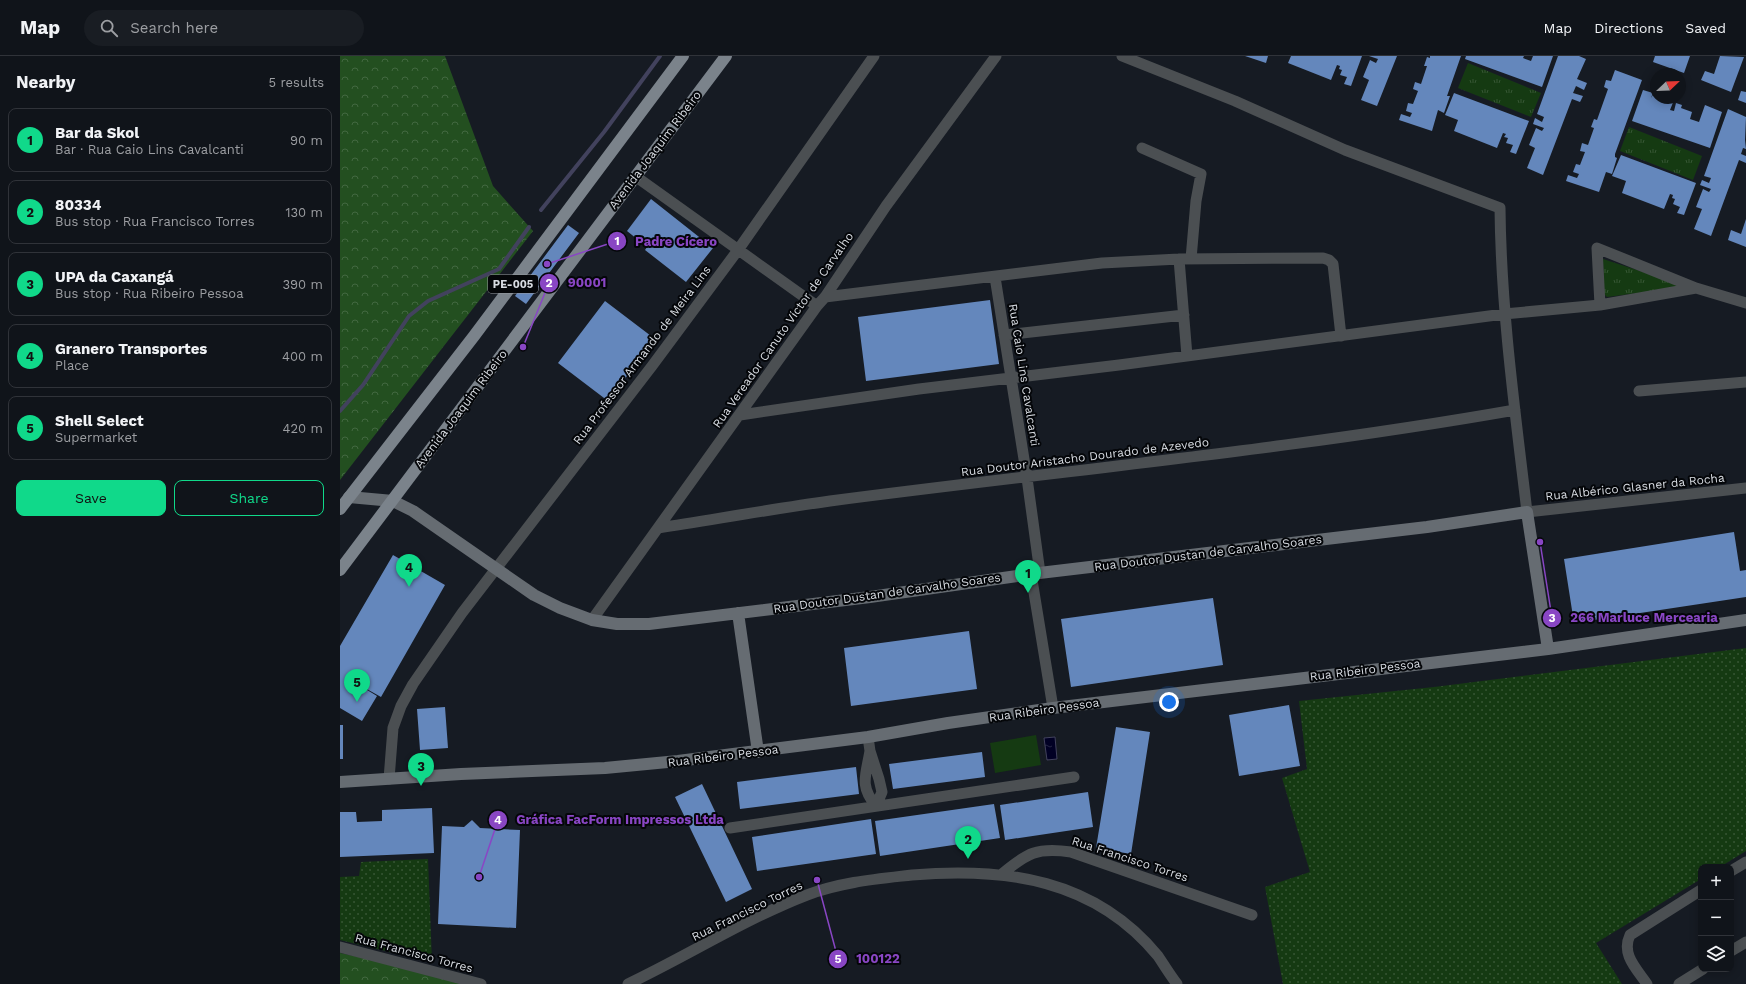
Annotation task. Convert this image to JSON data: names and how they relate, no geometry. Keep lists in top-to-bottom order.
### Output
{
  "streets": {
    "main road": [
      "Avenida Joaquim Ribeiro",
      "PE-005",
      "Rua Doutor Dustan de Carvalho Soares",
      "Rua Ribeiro Pessoa"
    ],
    "street": [
      "Rua Vereador Canuto Víctor de Carvalho",
      "Rua Professor Armando de Meira Lins",
      "Rua Caio Lins Cavalcanti",
      "Rua Doutor Aristacho Dourado de Azevedo",
      "Rua Albérico Glasner da Rocha",
      "Rua Francisco Torres"
    ]
  },
  "crossings": [
    ["Avenida Joaquim Ribeiro", "Rua Doutor Dustan de Carvalho Soares"],
    ["PE-005", "Rua Doutor Dustan de Carvalho Soares"],
    ["Rua Vereador Canuto Víctor de Carvalho", "Rua Doutor Aristacho Dourado de Azevedo"],
    ["Rua Vereador Canuto Víctor de Carvalho", "Rua Doutor Dustan de Carvalho Soares"],
    ["Rua Professor Armando de Meira Lins", "Rua Doutor Dustan de Carvalho Soares"],
    ["Rua Professor Armando de Meira Lins", "Rua Ribeiro Pessoa"],
    ["Rua Caio Lins Cavalcanti", "Rua Doutor Aristacho Dourado de Azevedo"],
    ["Rua Caio Lins Cavalcanti", "Rua Doutor Dustan de Carvalho Soares"],
    ["Rua Caio Lins Cavalcanti", "Rua Ribeiro Pessoa"],
    ["Rua Albérico Glasner da Rocha", "Rua Doutor Dustan de Carvalho Soares"]
  ],
  "places": [
    "Padre Cícero",
    "90001",
    "266 Marluce Mercearia",
    "Gráfica FacForm Impressos Ltda",
    "100122"
  ],
  "north": "top right",
  "page": {
    "header": "Map",
    "search": "Search here",
    "nav": ["Map", "Directions", "Saved"],
    "heading": ["Nearby", "5 results"],
    "list": [
      {
        "mark": "1",
        "name": "Bar da Skol",
        "note": "Bar · Rua Caio Lins Cavalcanti",
        "value": "90 m"
      },
      {
        "mark": "2",
        "name": "80334",
        "note": "Bus stop · Rua Francisco Torres",
        "value": "130 m"
      },
      {
        "mark": "3",
        "name": "UPA da Caxangá",
        "note": "Bus stop · Rua Ribeiro Pessoa",
        "value": "390 m"
      },
      {
        "mark": "4",
        "name": "Granero Transportes",
        "note": "Place",
        "value": "400 m"
      },
      {
        "mark": "5",
        "name": "Shell Select",
        "note": "Supermarket",
        "value": "420 m"
      }
    ],
    "buttons": ["Save", "Share"],
    "pins": [
      "4",
      "1",
      "5",
      "3",
      "2"
    ],
    "map_buttons": ["+", "−"]
  }
}
